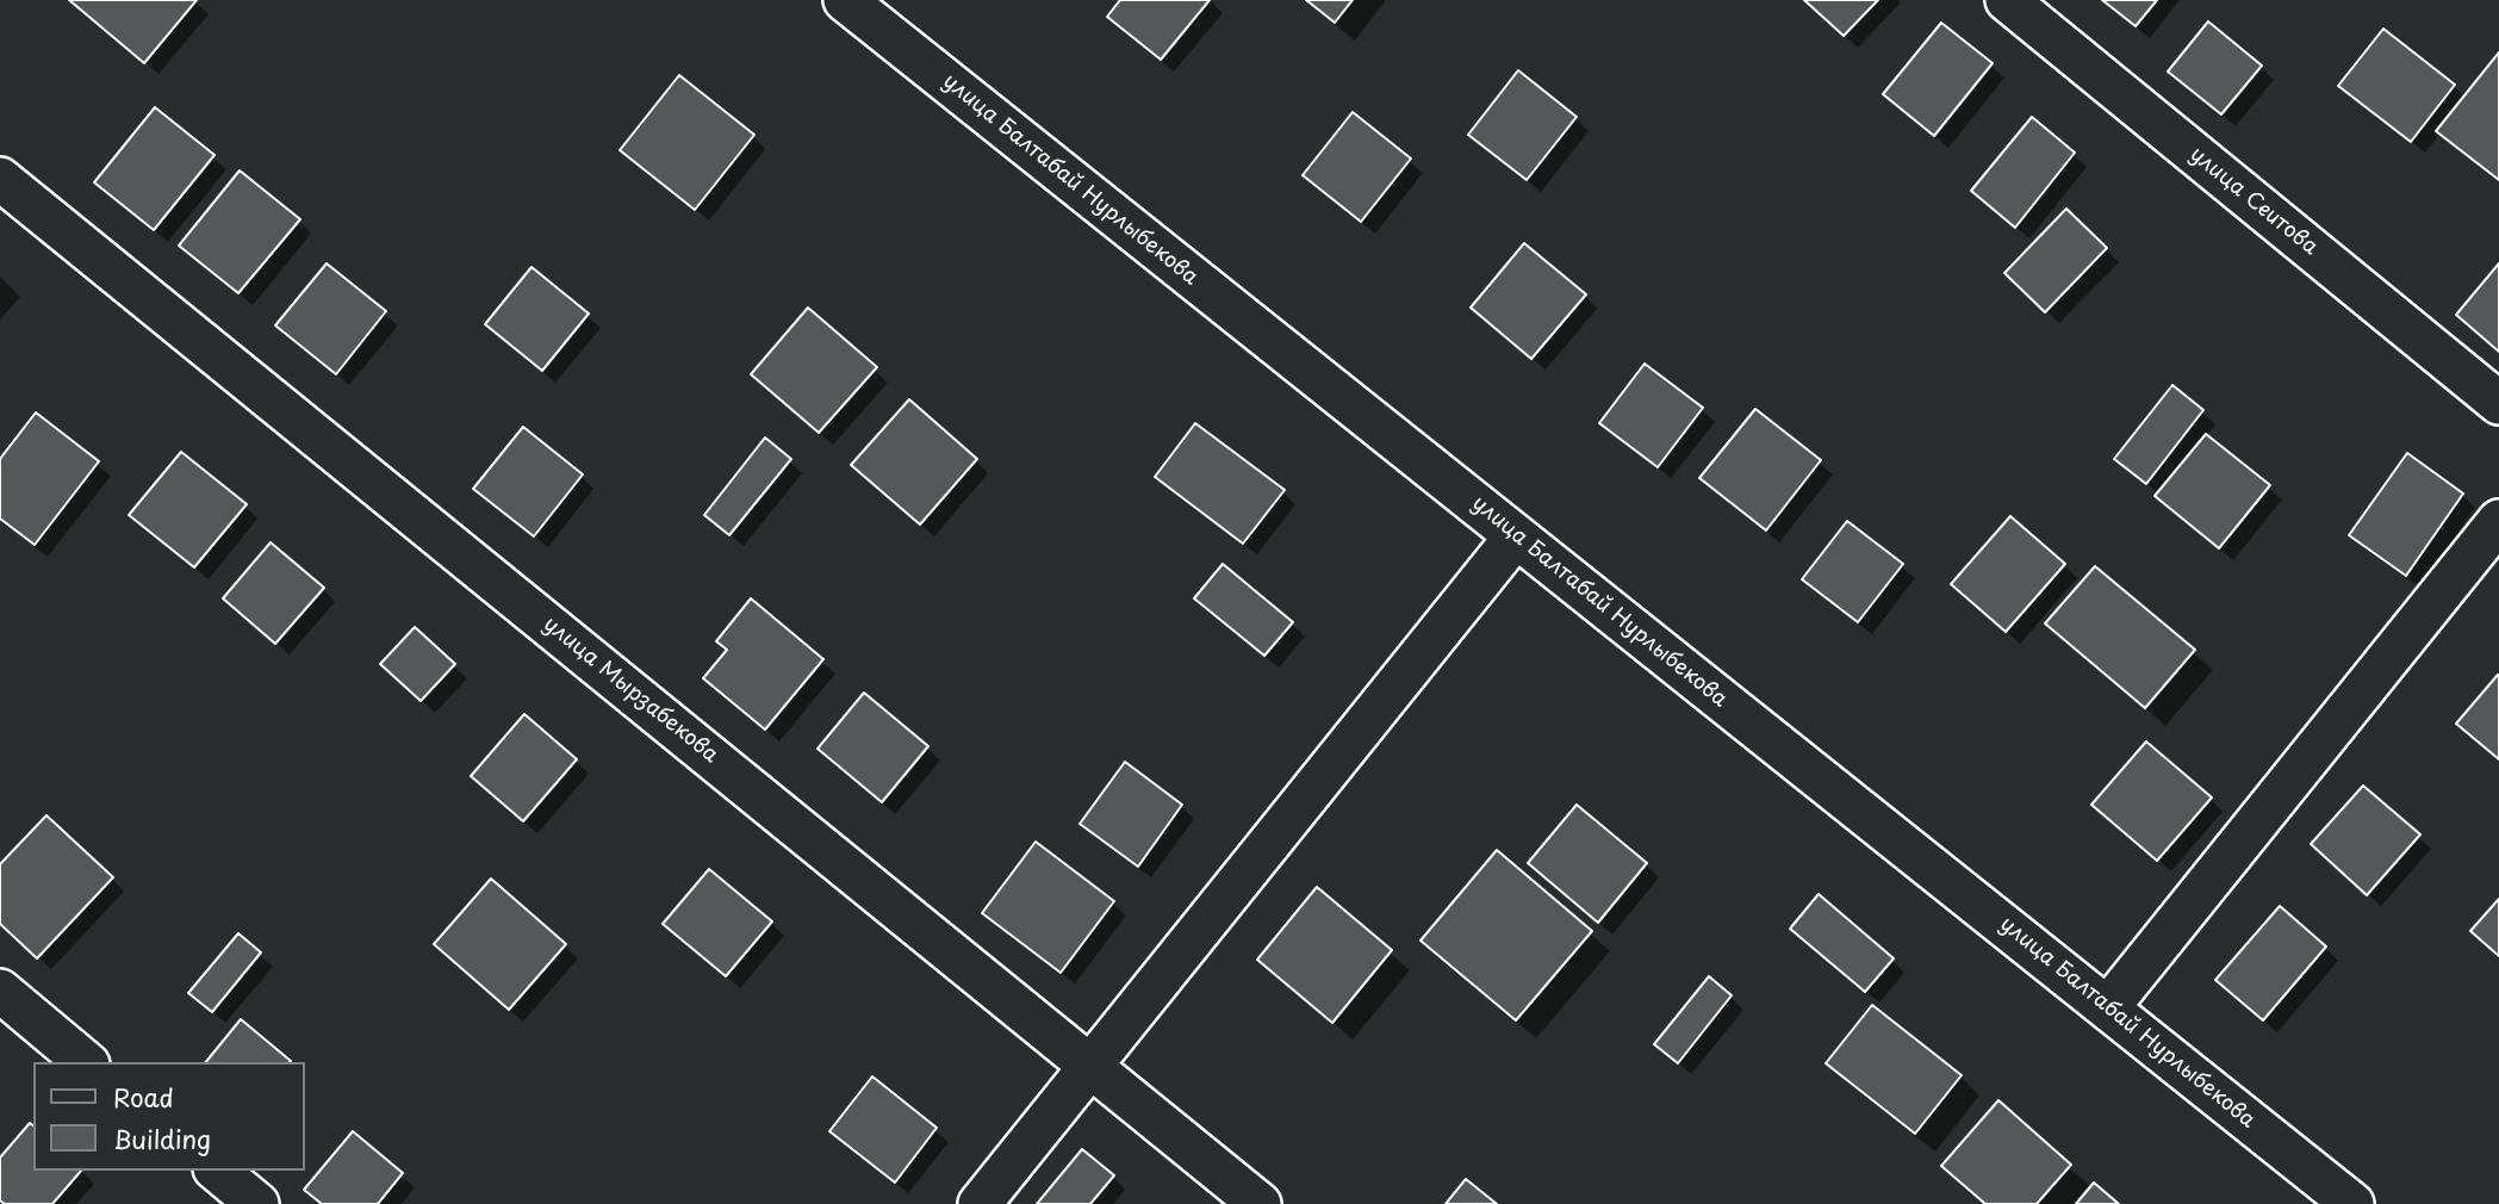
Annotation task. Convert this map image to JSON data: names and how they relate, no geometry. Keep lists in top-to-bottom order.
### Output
{
  "streets": {
    "street": ["улица Балтабай Нурлыбекова", "улица Сеитова", "улица Мырзабекова"]
  },
  "legend": ["Road", "Building"]
}
